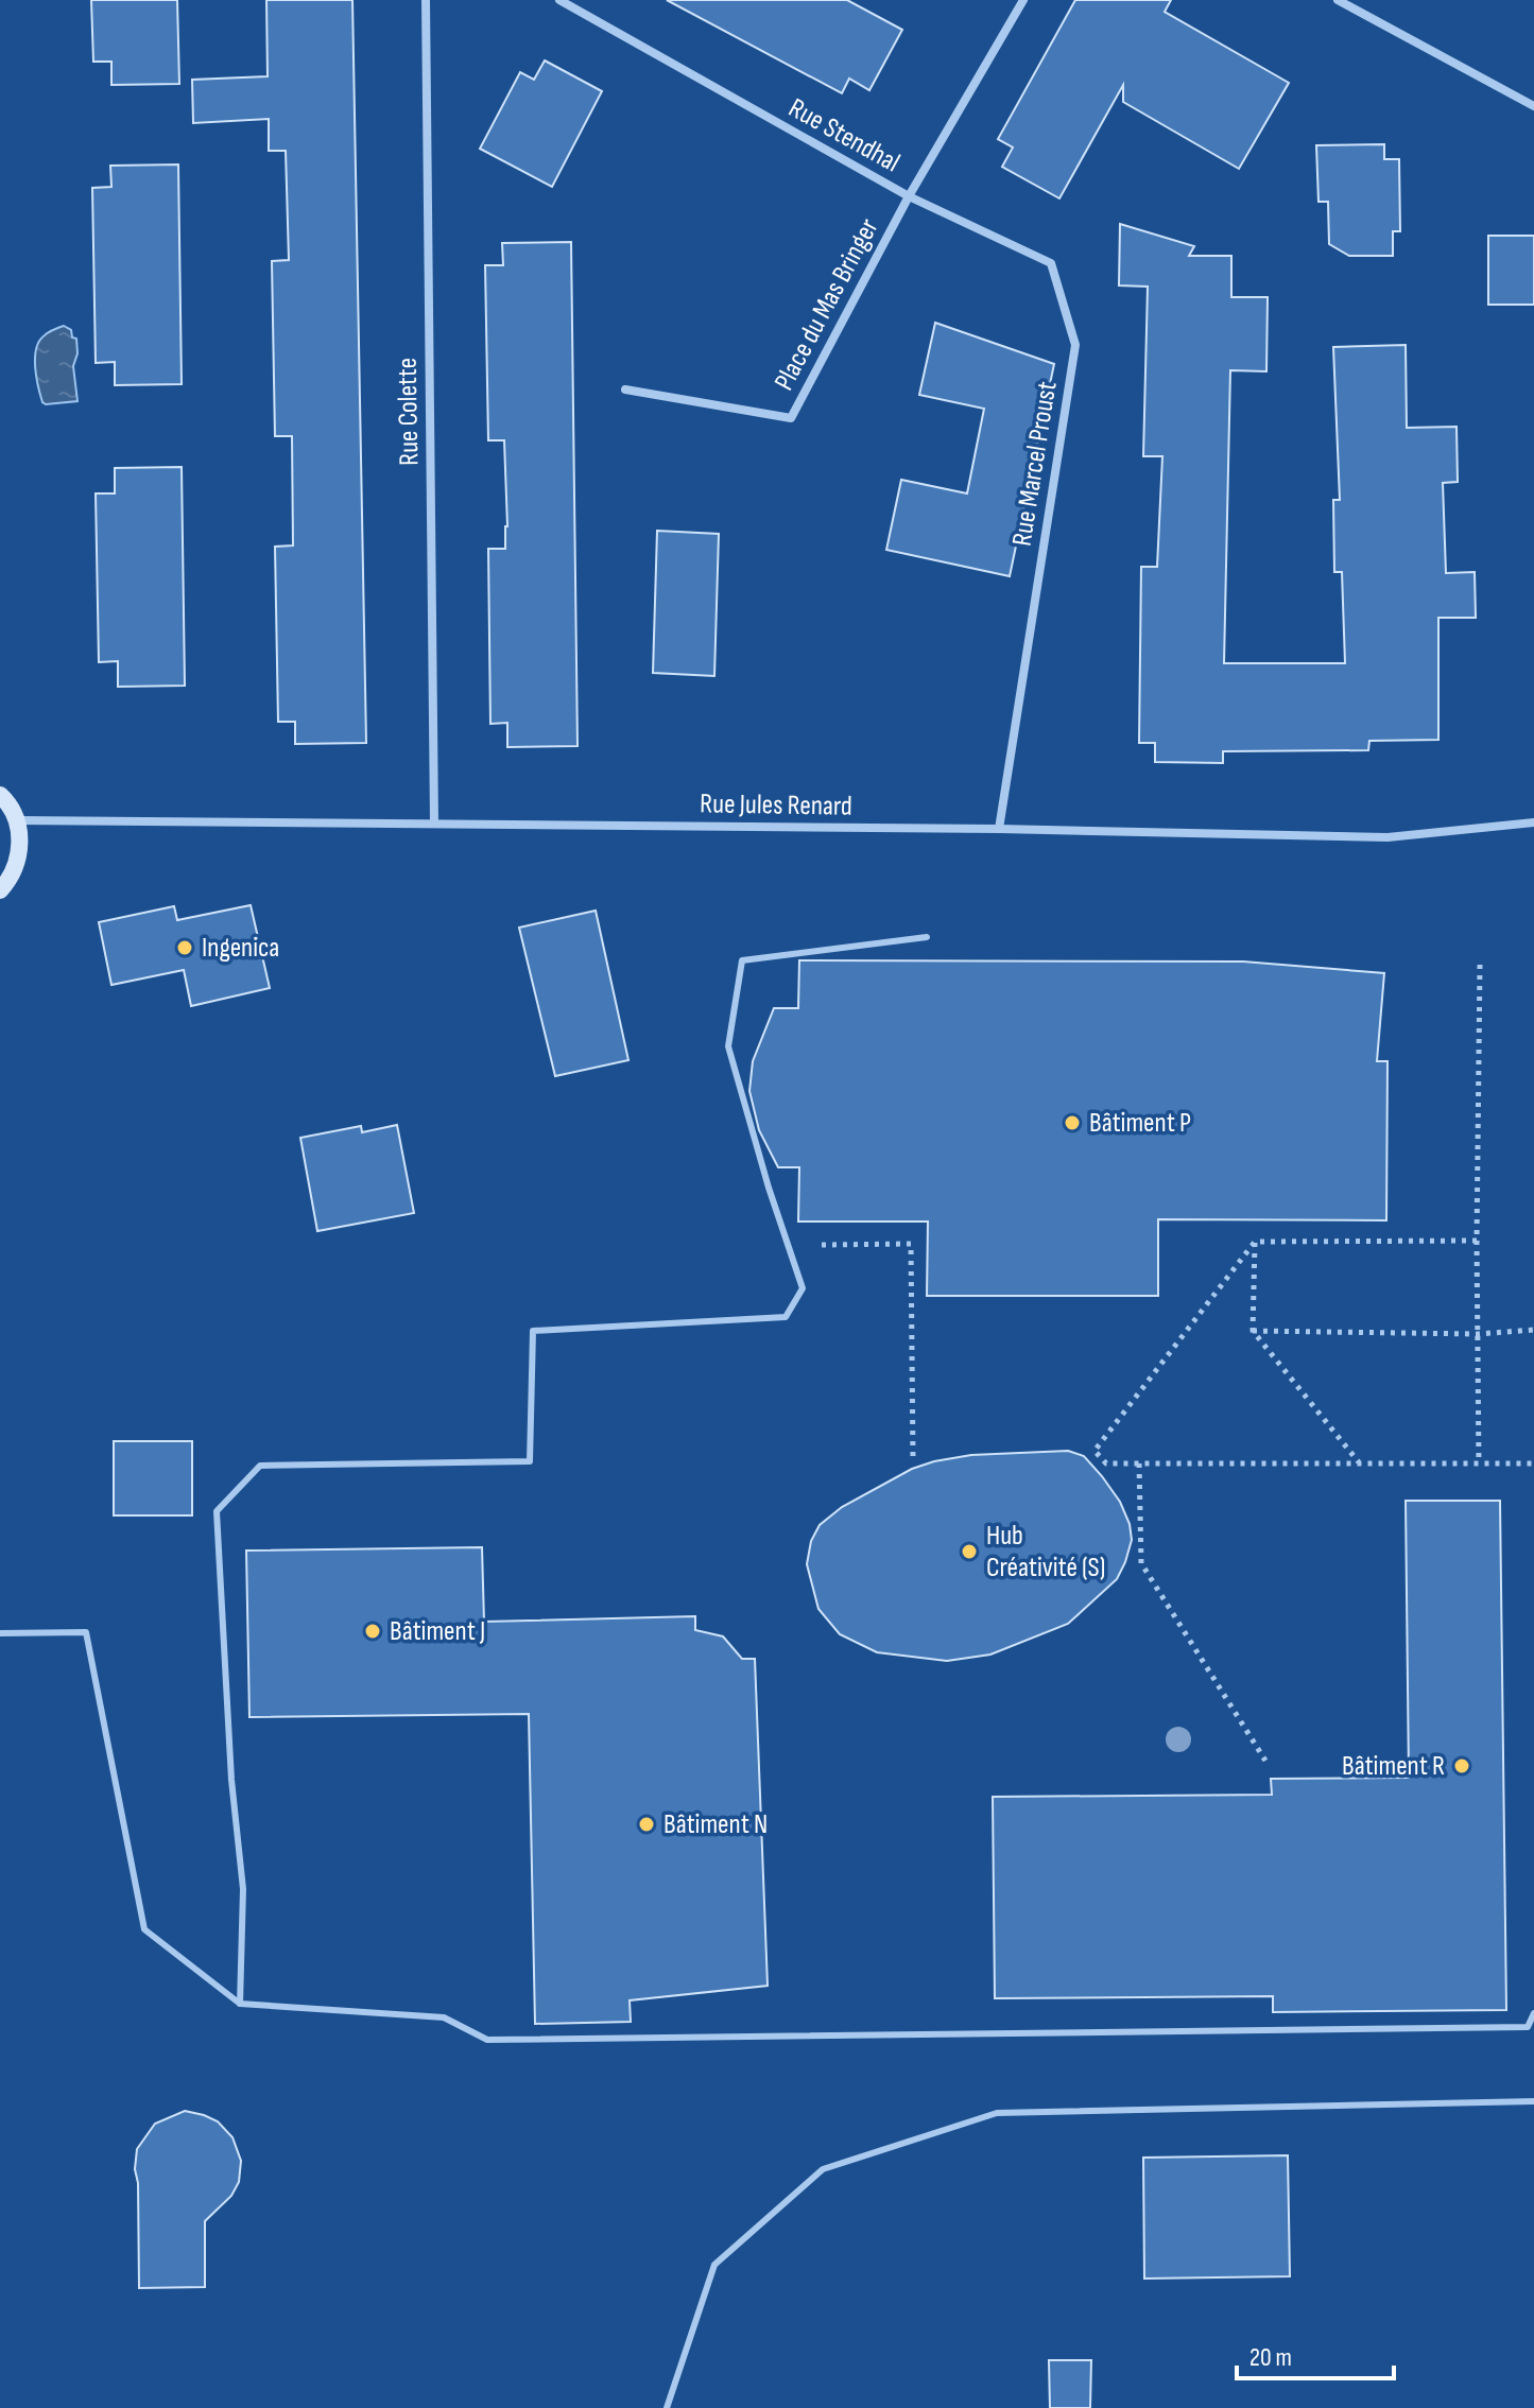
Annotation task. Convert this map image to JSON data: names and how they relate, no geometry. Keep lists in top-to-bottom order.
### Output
{
  "streets": {
    "street": [
      "Rue Stendhal",
      "Place du Mas Bringer",
      "Rue Colette",
      "Rue Marcel Proust",
      "Rue Jules Renard"
    ]
  },
  "crossings": [
    ["Rue Stendhal", "Place du Mas Bringer"],
    ["Rue Stendhal", "Rue Marcel Proust"],
    ["Place du Mas Bringer", "Rue Marcel Proust"],
    ["Rue Colette", "Rue Jules Renard"],
    ["Rue Marcel Proust", "Rue Jules Renard"]
  ],
  "places": [
    "Ingenica",
    "Bâtiment P",
    "Hub Créativité (S)",
    "Bâtiment J",
    "Bâtiment R",
    "Bâtiment N"
  ],
  "scale_bar": "20 m"
}
